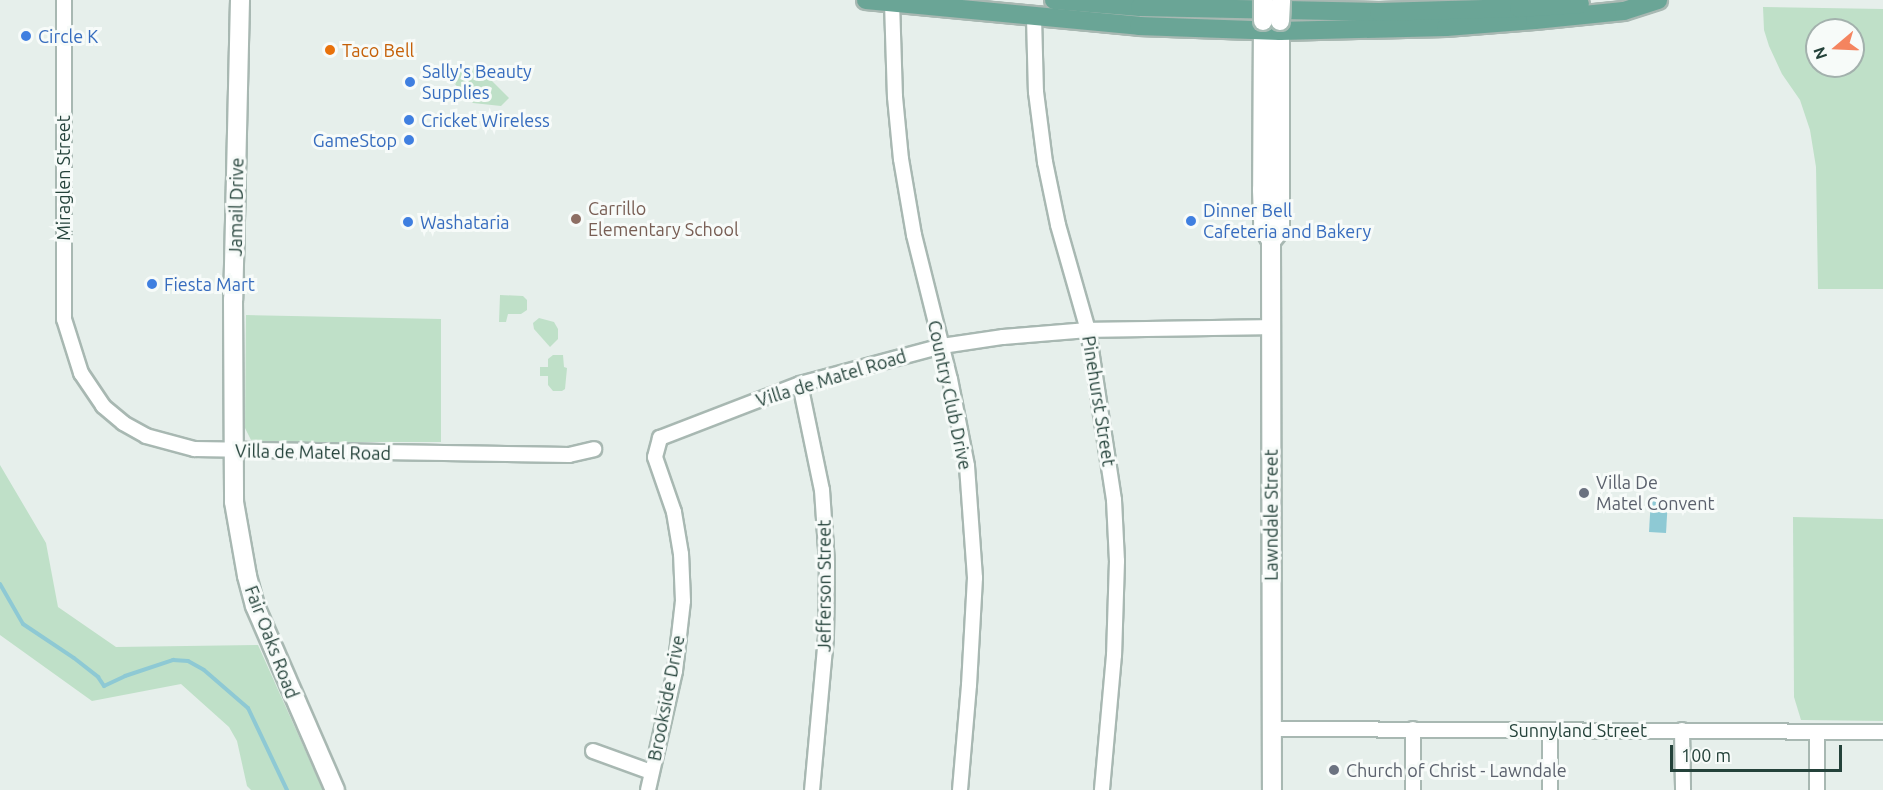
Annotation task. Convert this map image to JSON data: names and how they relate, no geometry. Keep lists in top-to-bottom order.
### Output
{
  "streets": {
    "main road": ["Jamail Drive", "Lawndale Street", "Fair Oaks Road"],
    "street": [
      "Miraglen Street",
      "Villa de Matel Road",
      "Country Club Drive",
      "Pinehurst Street",
      "Jefferson Street",
      "Brookside Drive",
      "Sunnyland Street"
    ]
  },
  "crossings": [
    ["Miraglen Street", "Villa de Matel Road"],
    ["Jamail Drive", "Villa de Matel Road"],
    ["Jamail Drive", "Fair Oaks Road"],
    ["Villa de Matel Road", "Country Club Drive"],
    ["Villa de Matel Road", "Pinehurst Street"],
    ["Villa de Matel Road", "Lawndale Street"],
    ["Villa de Matel Road", "Jefferson Street"],
    ["Villa de Matel Road", "Fair Oaks Road"],
    ["Villa de Matel Road", "Brookside Drive"],
    ["Lawndale Street", "Sunnyland Street"]
  ],
  "places": [
    "Circle K",
    "Taco Bell",
    "Sally's Beauty Supplies",
    "Cricket Wireless",
    "GameStop",
    "Carrillo Elementary School",
    "Dinner Bell Cafeteria and Bakery",
    "Washataria",
    "Fiesta Mart",
    "Villa De Matel Convent",
    "Church of Christ - Lawndale"
  ],
  "scale_bar": "100 m",
  "north": "left"
}
